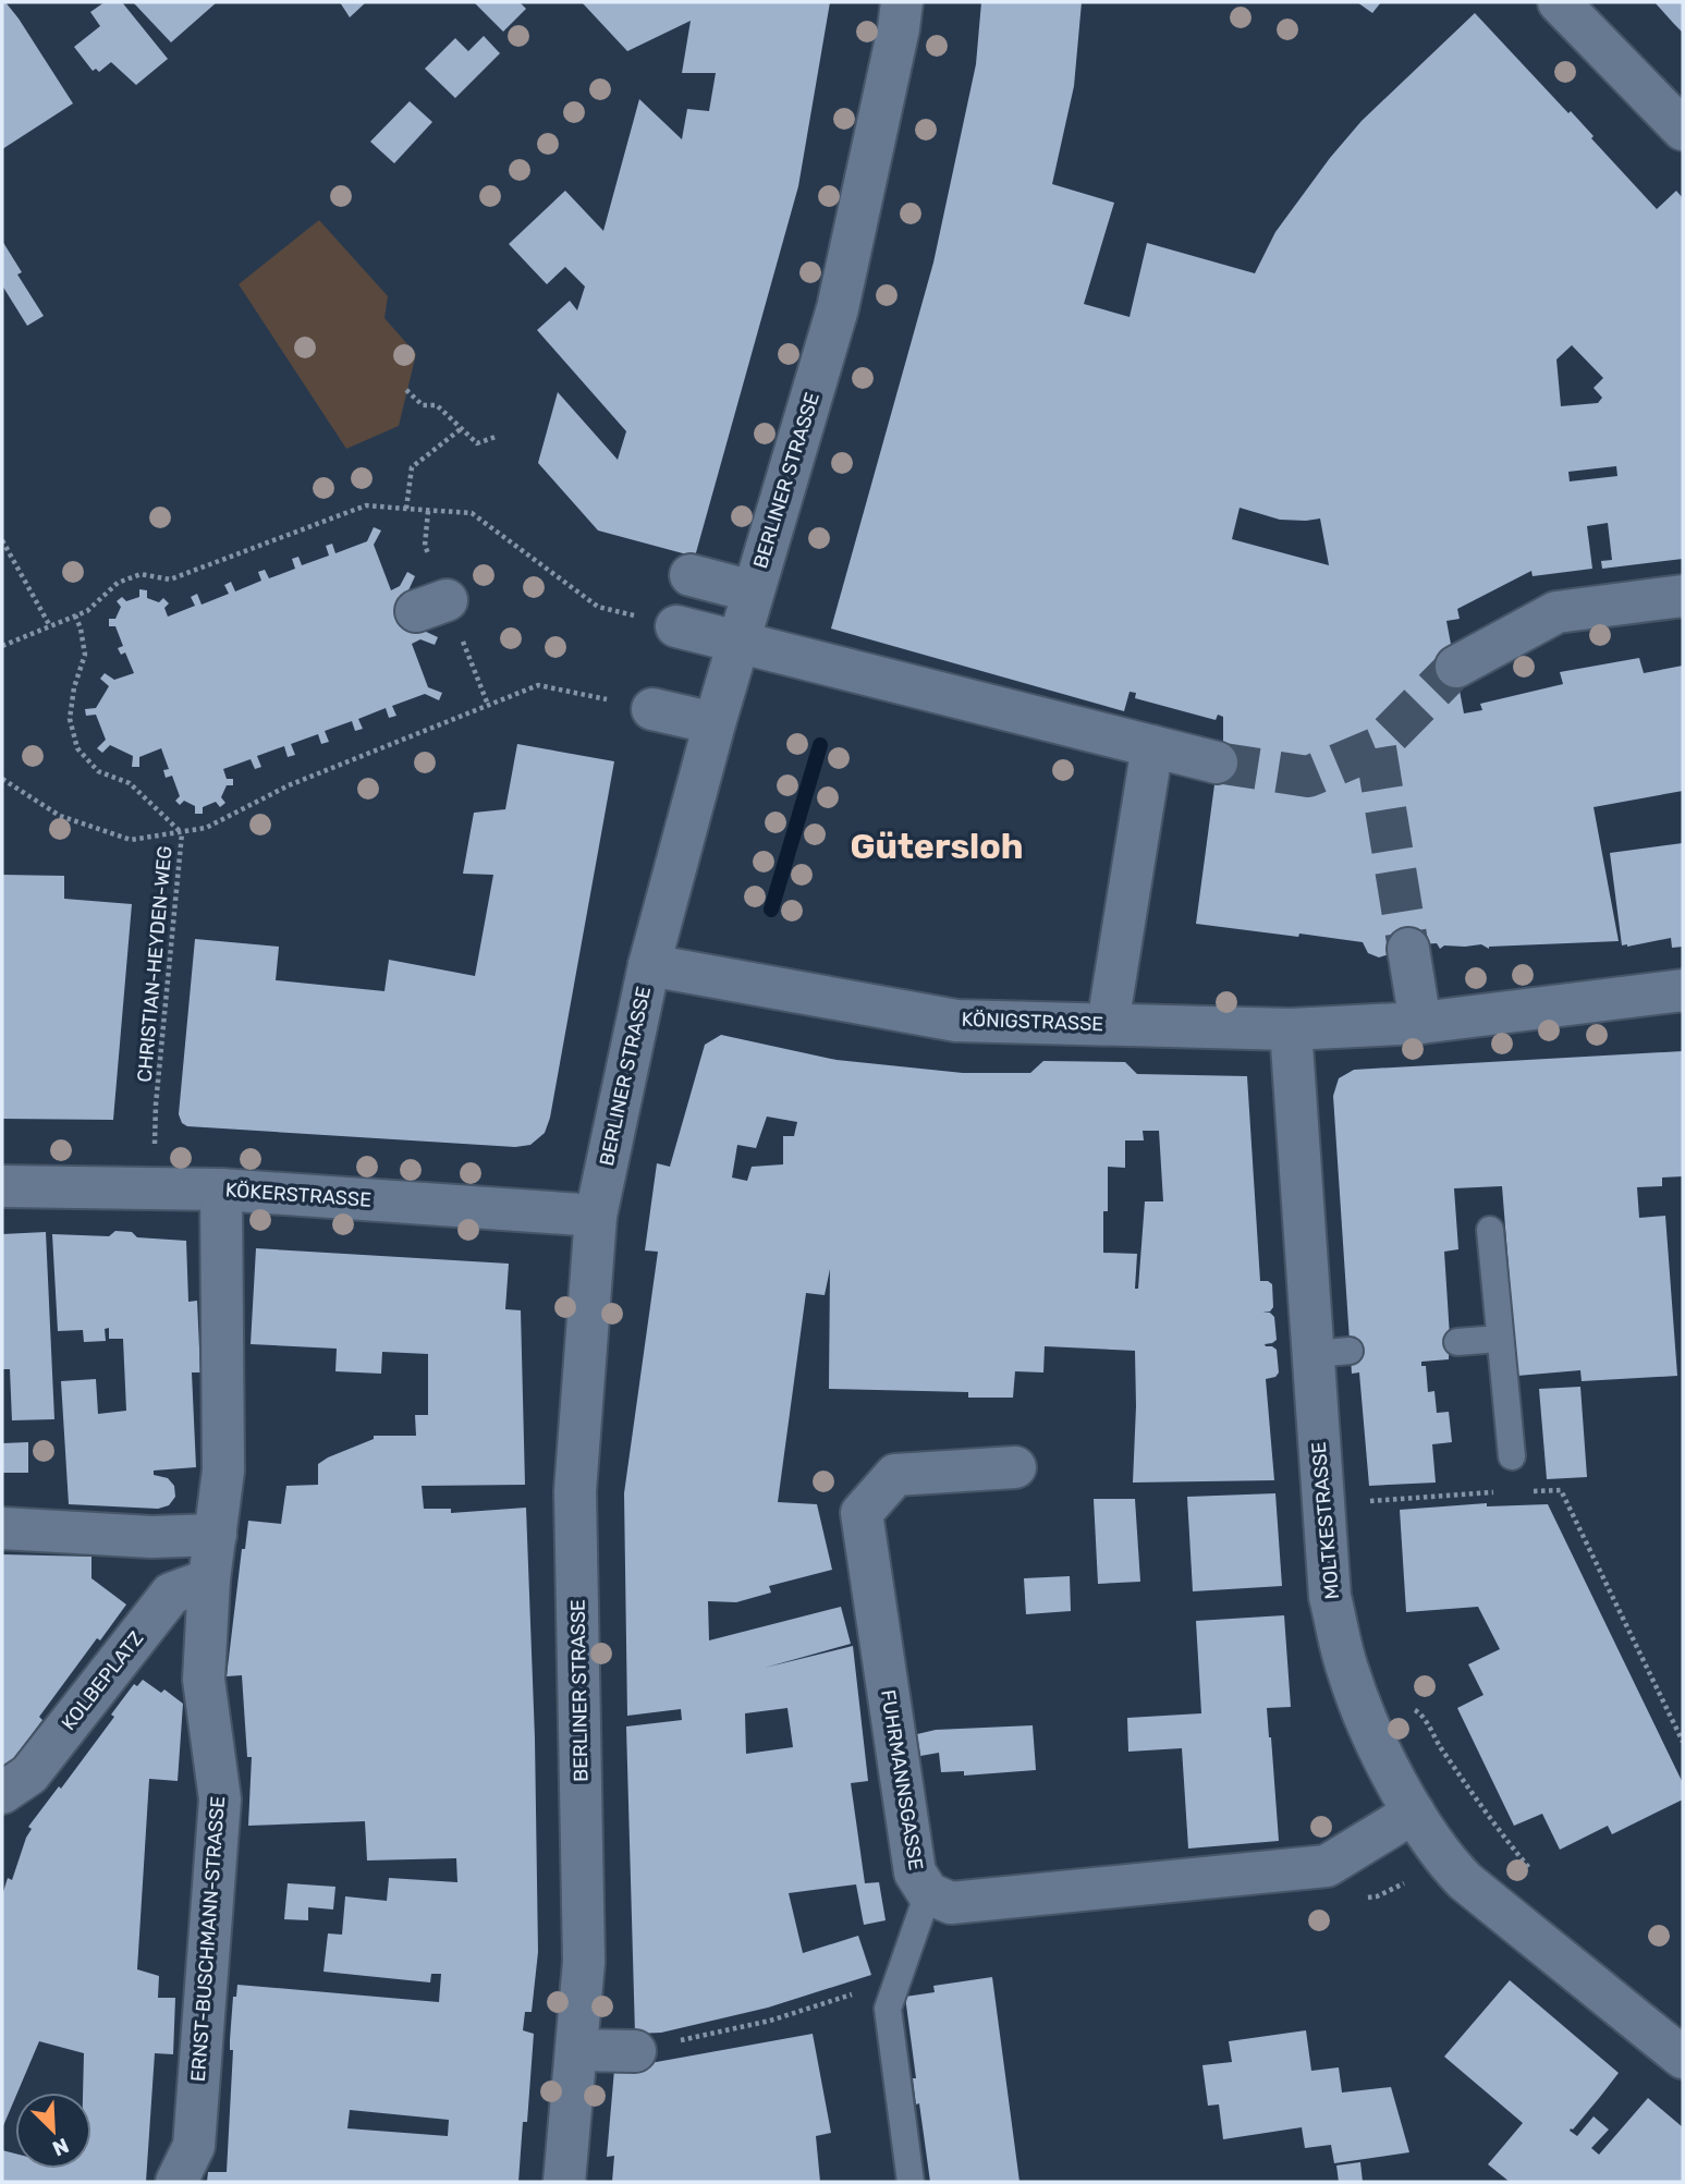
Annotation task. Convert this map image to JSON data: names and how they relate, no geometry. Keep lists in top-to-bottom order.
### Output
{
  "streets": {
    "street": [
      "BERLINER STRASSE",
      "KÖNIGSTRASSE",
      "KÖKERSTRASSE",
      "MOLTKESTRASSE",
      "KOLBEPLATZ",
      "FUHRMANNSGASSE",
      "ERNST-BUSCHMANN-STRASSE"
    ],
    "path": ["CHRISTIAN-HEYDEN-WEG"]
  },
  "crossings": [
    ["BERLINER STRASSE", "KÖNIGSTRASSE"],
    ["BERLINER STRASSE", "KÖKERSTRASSE"],
    ["CHRISTIAN-HEYDEN-WEG", "KÖKERSTRASSE"],
    ["KÖNIGSTRASSE", "MOLTKESTRASSE"],
    ["KÖKERSTRASSE", "ERNST-BUSCHMANN-STRASSE"],
    ["MOLTKESTRASSE", "FUHRMANNSGASSE"]
  ],
  "districts": ["Gütersloh"],
  "north": "bottom right"
}
